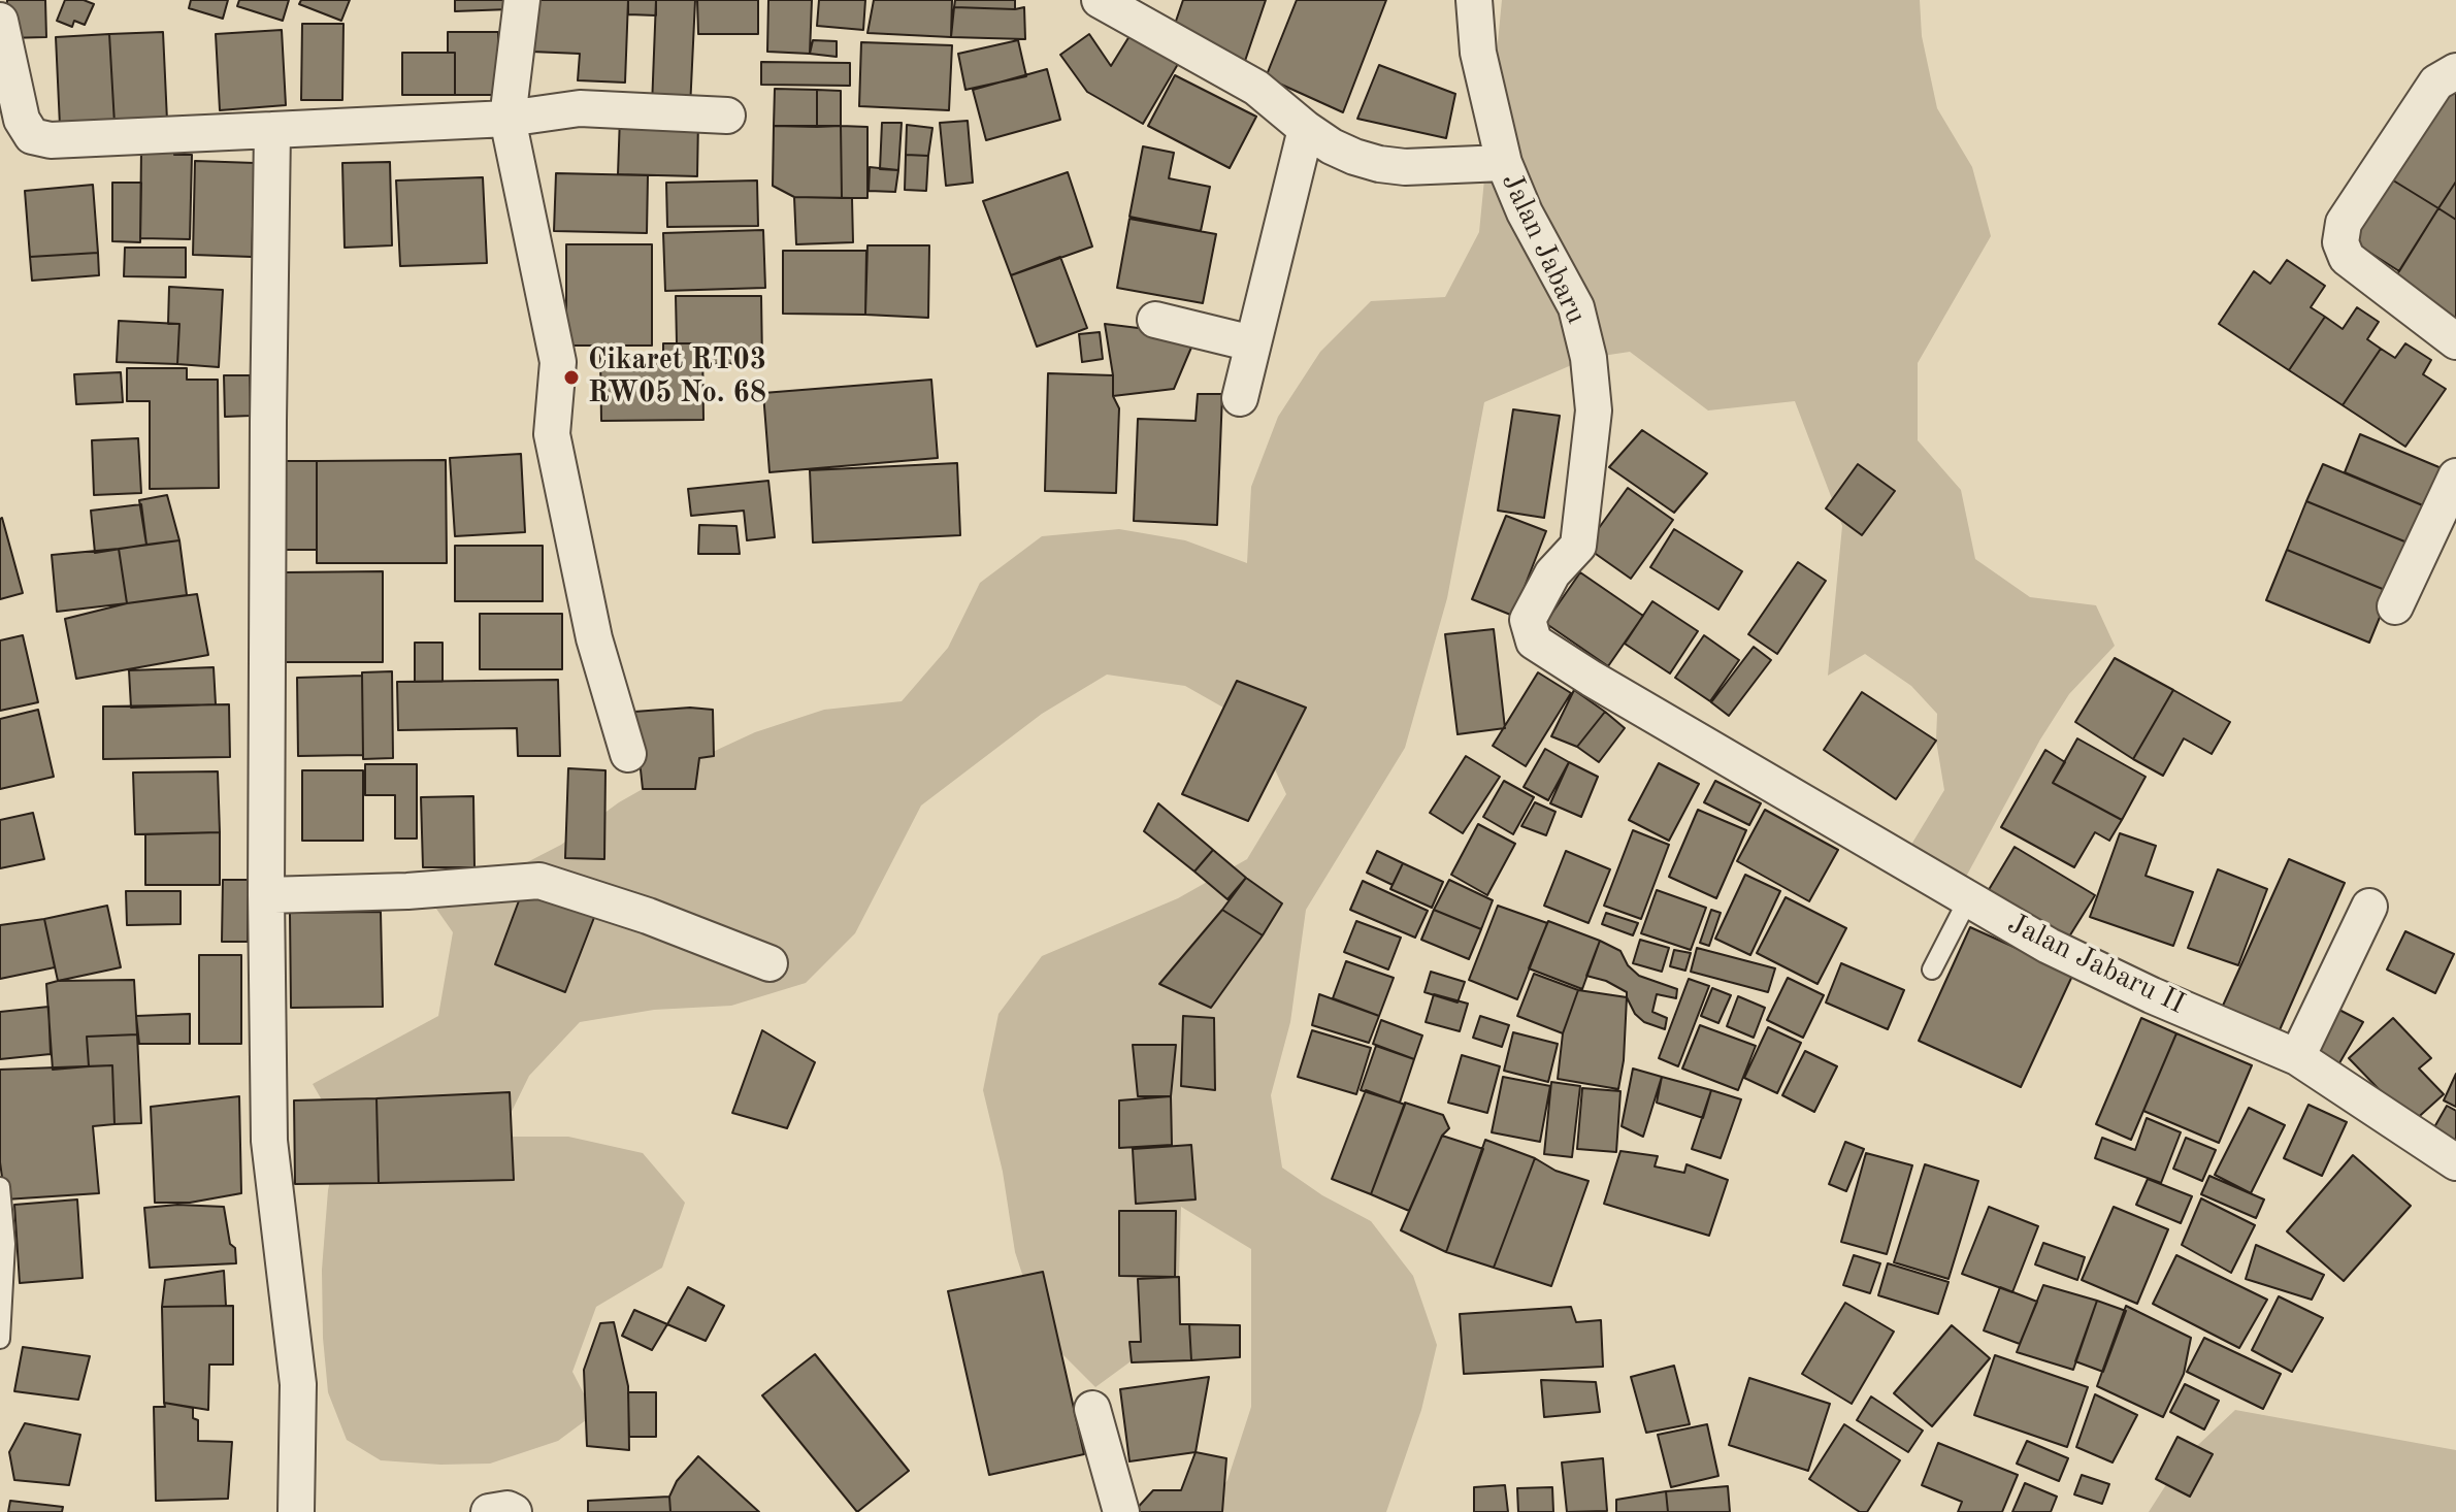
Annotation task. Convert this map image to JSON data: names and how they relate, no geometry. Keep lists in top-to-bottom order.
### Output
{
  "streets": {
    "street": ["Jalan Jabaru", "Jalan Jabaru II"]
  },
  "crossings": [
    ["Jalan Jabaru", "Jalan Jabaru II"]
  ],
  "places": ["Cikaret RT03 RW05 No. 68"]
}
